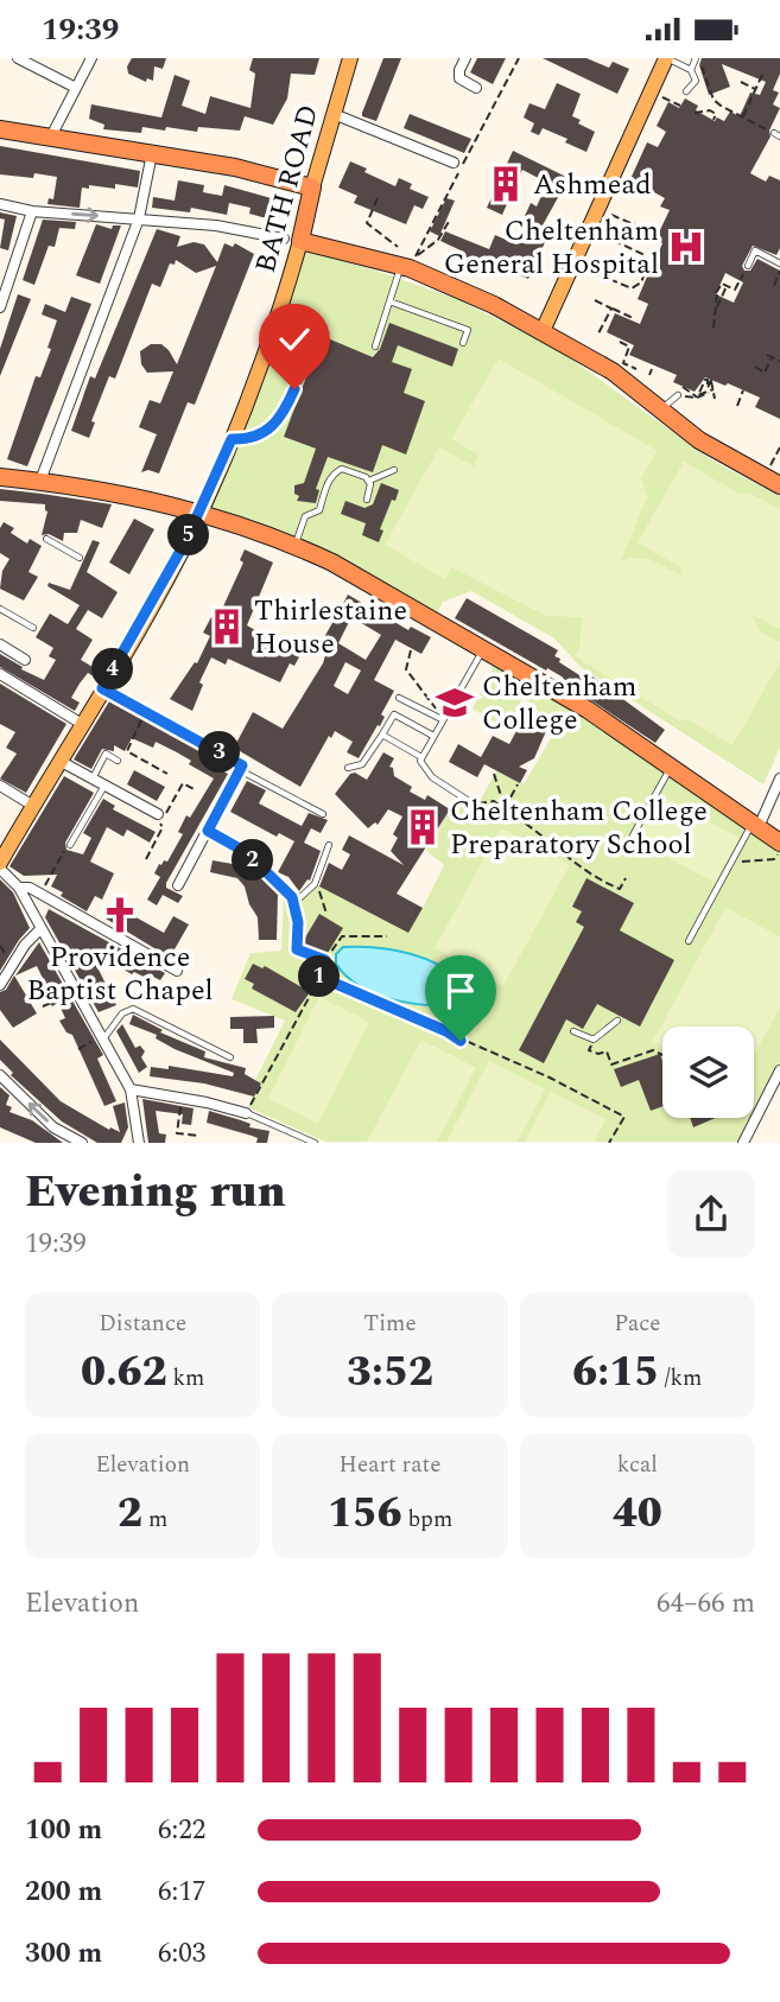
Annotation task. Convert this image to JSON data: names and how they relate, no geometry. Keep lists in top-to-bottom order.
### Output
{
  "streets": {
    "highway": ["BATH ROAD"]
  },
  "places": {
    "building": ["Ashmead", "Thirlestaine House", "Cheltenham College Preparatory School"],
    "hospital": ["Cheltenham General Hospital"],
    "school or university": ["Cheltenham College"],
    "church": ["Providence Baptist Chapel"]
  },
  "page": {
    "status": "19:39",
    "pins": [
      "5",
      "4",
      "3",
      "2",
      "1"
    ],
    "heading": ["Evening run", "19:39"],
    "stats": [
      ["Distance", "0.62 km"],
      ["Time", "3:52"],
      ["Pace", "6:15 /km"],
      ["Elevation", "2 m"],
      ["Heart rate", "156 bpm"],
      ["kcal", "40"]
    ],
    "chart": ["Elevation", "64–66 m"],
    "list": [
      {
        "name": "100 m",
        "note": "6:22"
      },
      {
        "name": "200 m",
        "note": "6:17"
      },
      {
        "name": "300 m",
        "note": "6:03"
      }
    ]
  }
}
